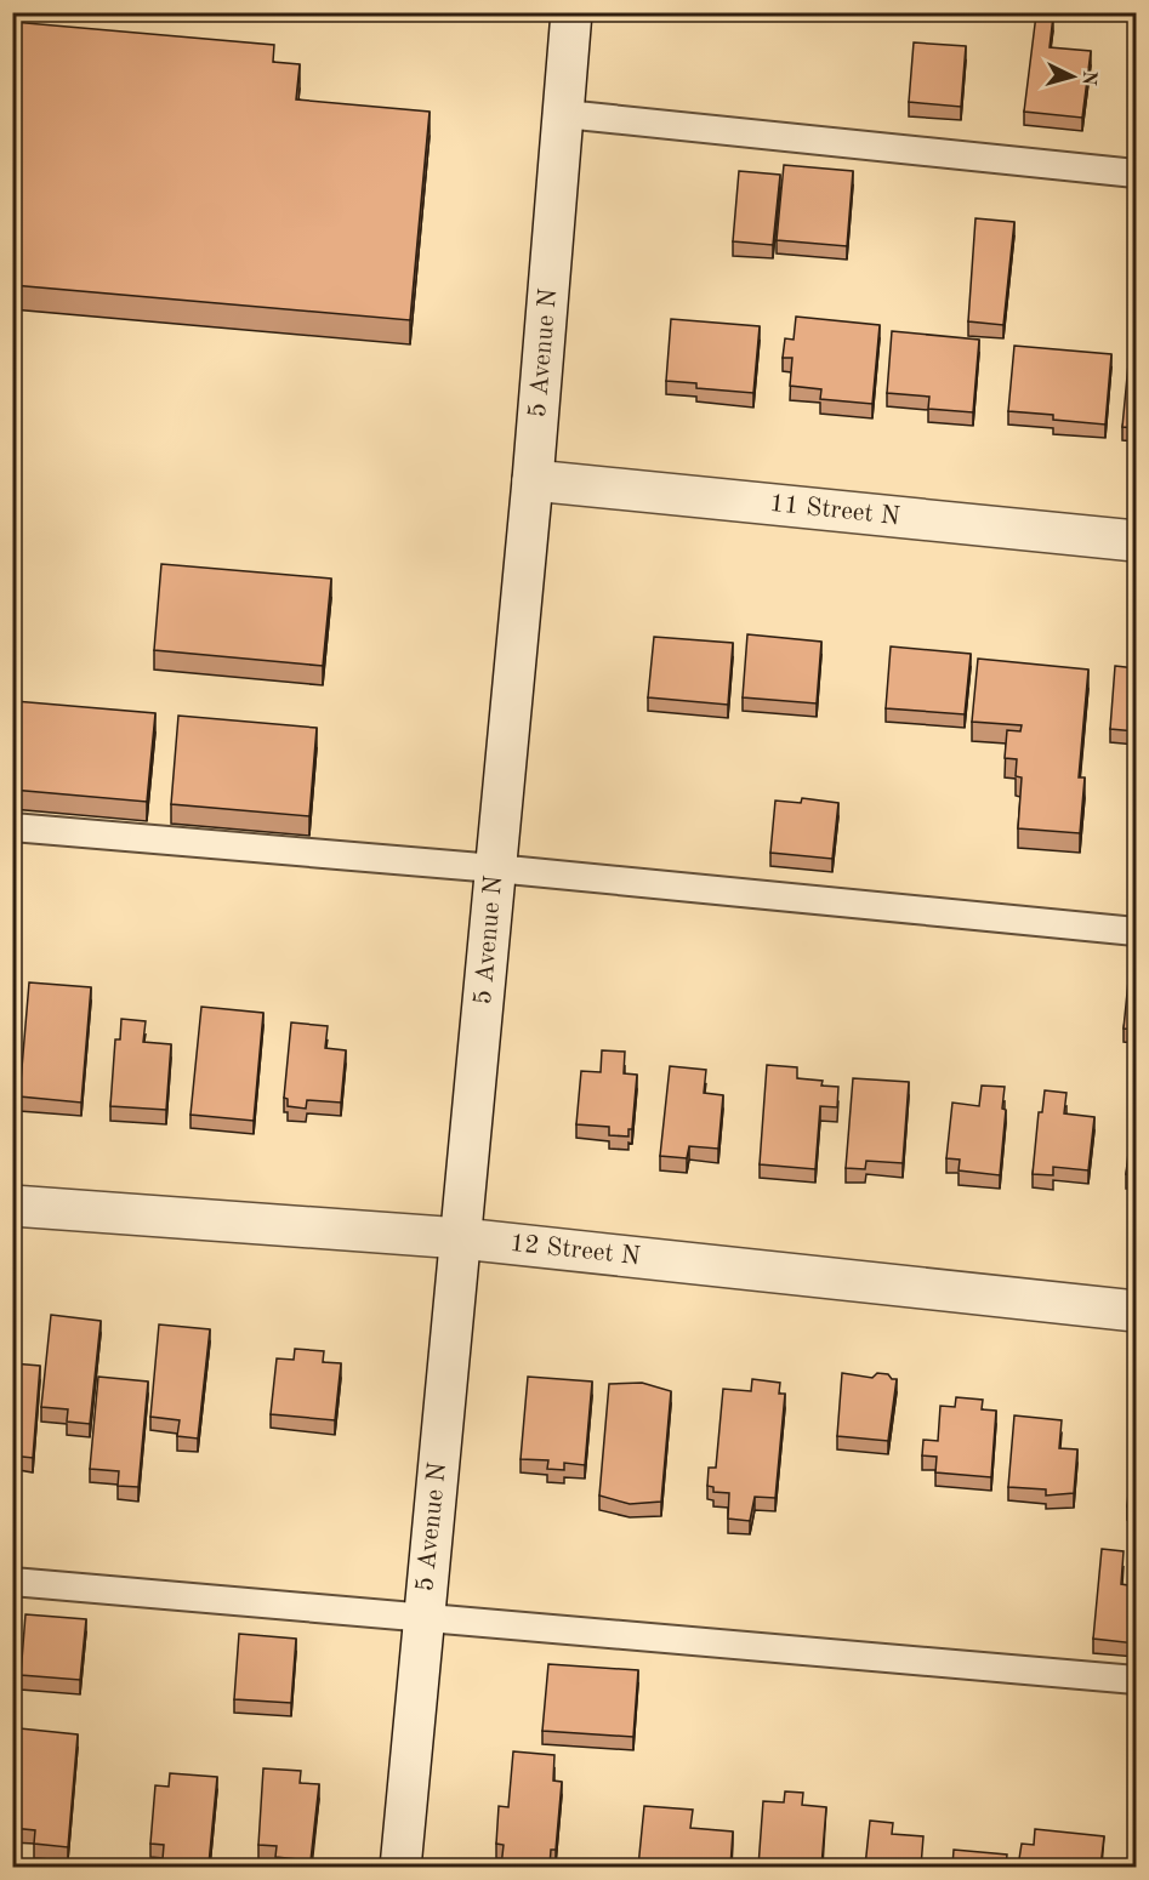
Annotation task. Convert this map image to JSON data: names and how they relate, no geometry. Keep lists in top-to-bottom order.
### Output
{
  "streets": {
    "main road": ["5 Avenue N", "11 Street N", "12 Street N"]
  },
  "crossings": [
    ["5 Avenue N", "11 Street N"],
    ["5 Avenue N", "12 Street N"]
  ],
  "north": "right"
}
